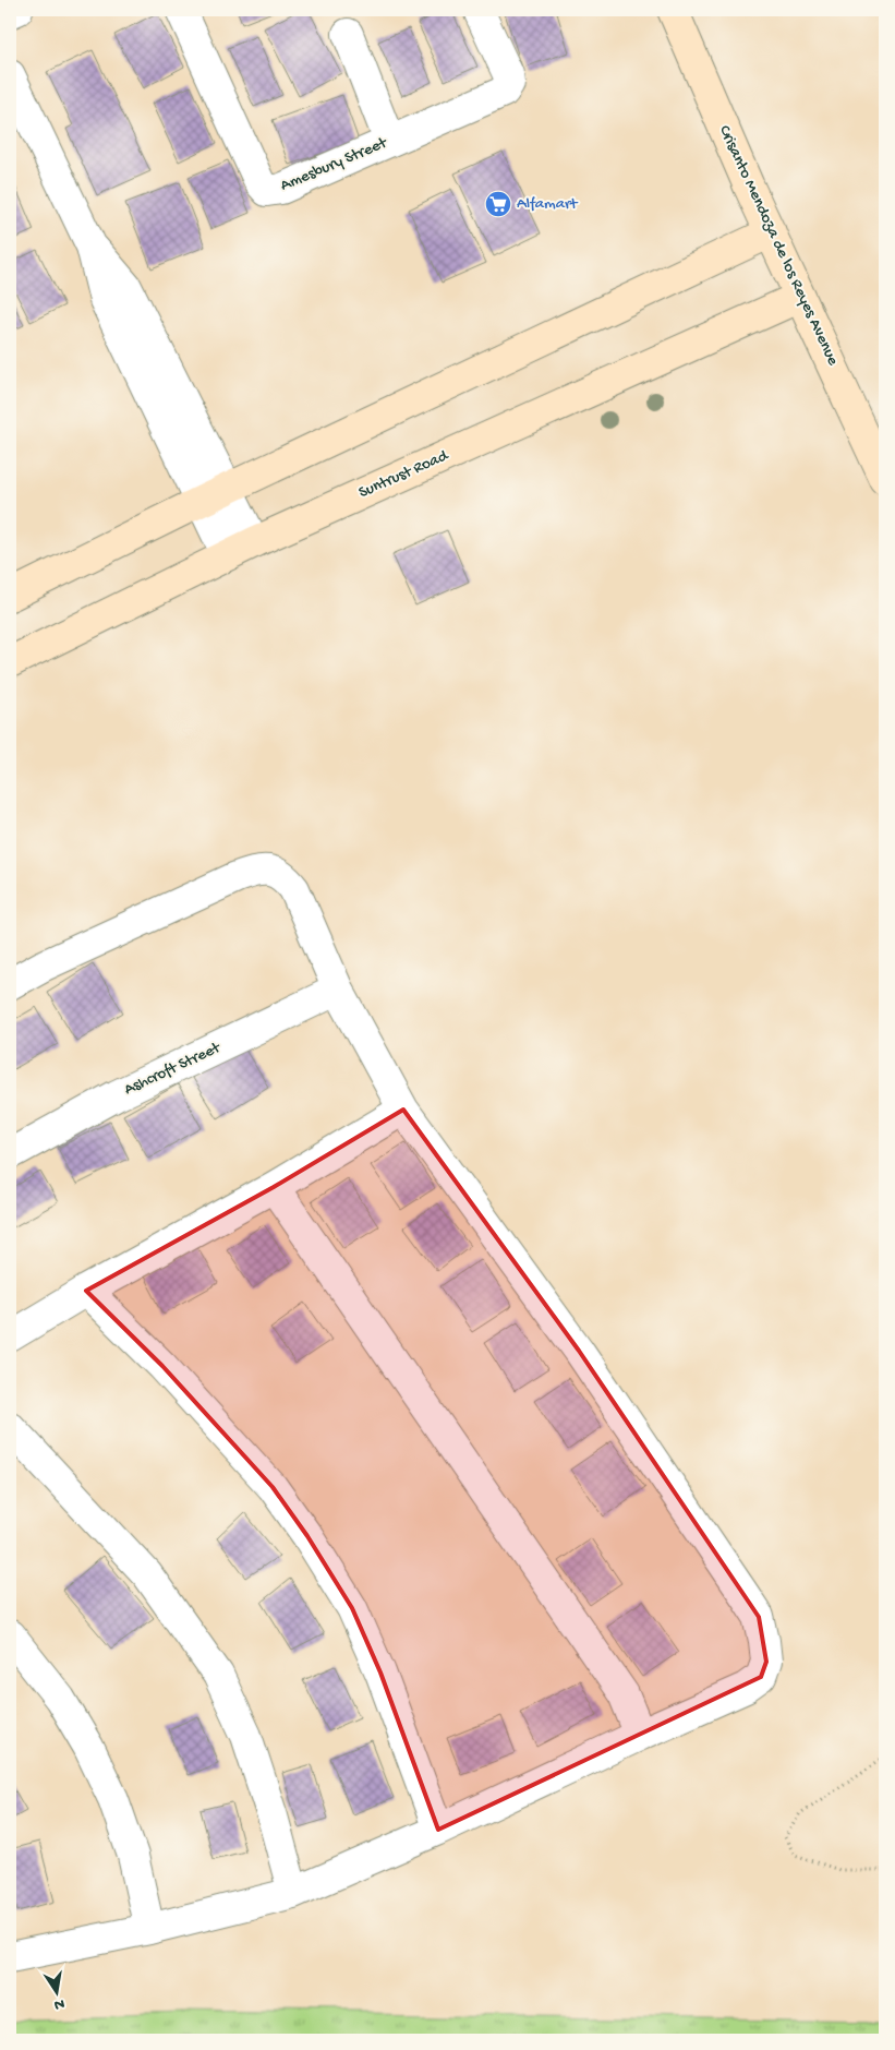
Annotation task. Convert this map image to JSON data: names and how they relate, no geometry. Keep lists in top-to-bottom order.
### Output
{
  "streets": {
    "street": [
      "Amesbury Street",
      "Crisanto Mendoza de los Reyes Avenue",
      "Suntrust Road",
      "Ashcroft Street"
    ]
  },
  "crossings": [
    ["Crisanto Mendoza de los Reyes Avenue", "Suntrust Road"]
  ],
  "places": {
    "supermarket": ["Alfamart"]
  },
  "north": "bottom"
}
